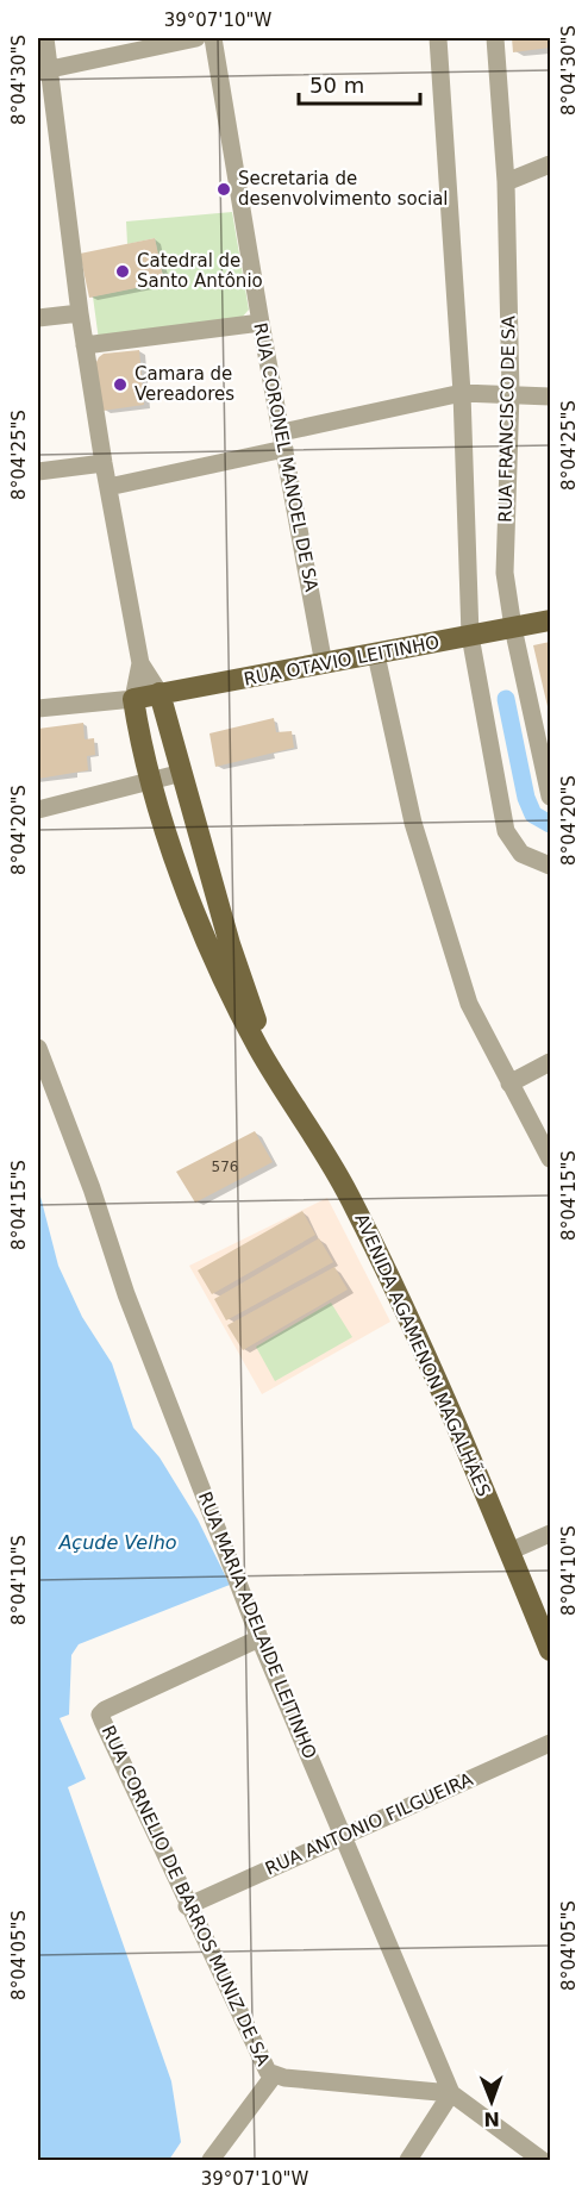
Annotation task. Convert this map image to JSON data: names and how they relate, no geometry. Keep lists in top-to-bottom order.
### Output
{
  "streets": {
    "main road": ["RUA OTAVIO LEITINHO", "AVENIDA AGAMENON MAGALHÃES"],
    "street": [
      "RUA FRANCISCO DE SA",
      "RUA CORONEL MANOEL DE SA",
      "RUA MARIA ADELAIDE LEITINHO",
      "RUA ANTONIO FILGUEIRA",
      "RUA CORNELIO DE BARROS MUNIZ DE SA"
    ]
  },
  "crossings": [
    ["RUA FRANCISCO DE SA", "RUA OTAVIO LEITINHO"],
    ["RUA CORONEL MANOEL DE SA", "RUA OTAVIO LEITINHO"],
    ["RUA OTAVIO LEITINHO", "AVENIDA AGAMENON MAGALHÃES"],
    ["RUA MARIA ADELAIDE LEITINHO", "RUA ANTONIO FILGUEIRA"],
    ["RUA MARIA ADELAIDE LEITINHO", "RUA CORNELIO DE BARROS MUNIZ DE SA"],
    ["RUA ANTONIO FILGUEIRA", "RUA CORNELIO DE BARROS MUNIZ DE SA"]
  ],
  "water": ["Açude Velho"],
  "places": ["Secretaria de desenvolvimento social", "Catedral de Santo Antônio", "Camara de Vereadores"],
  "house_numbers": ["576"],
  "scale_bar": "50 m",
  "north": "bottom",
  "coordinates": [
    "39°07'10\"W",
    "8°04'30\"S",
    "8°04'25\"S",
    "8°04'20\"S",
    "8°04'15\"S",
    "8°04'10\"S",
    "8°04'05\"S"
  ]
}
